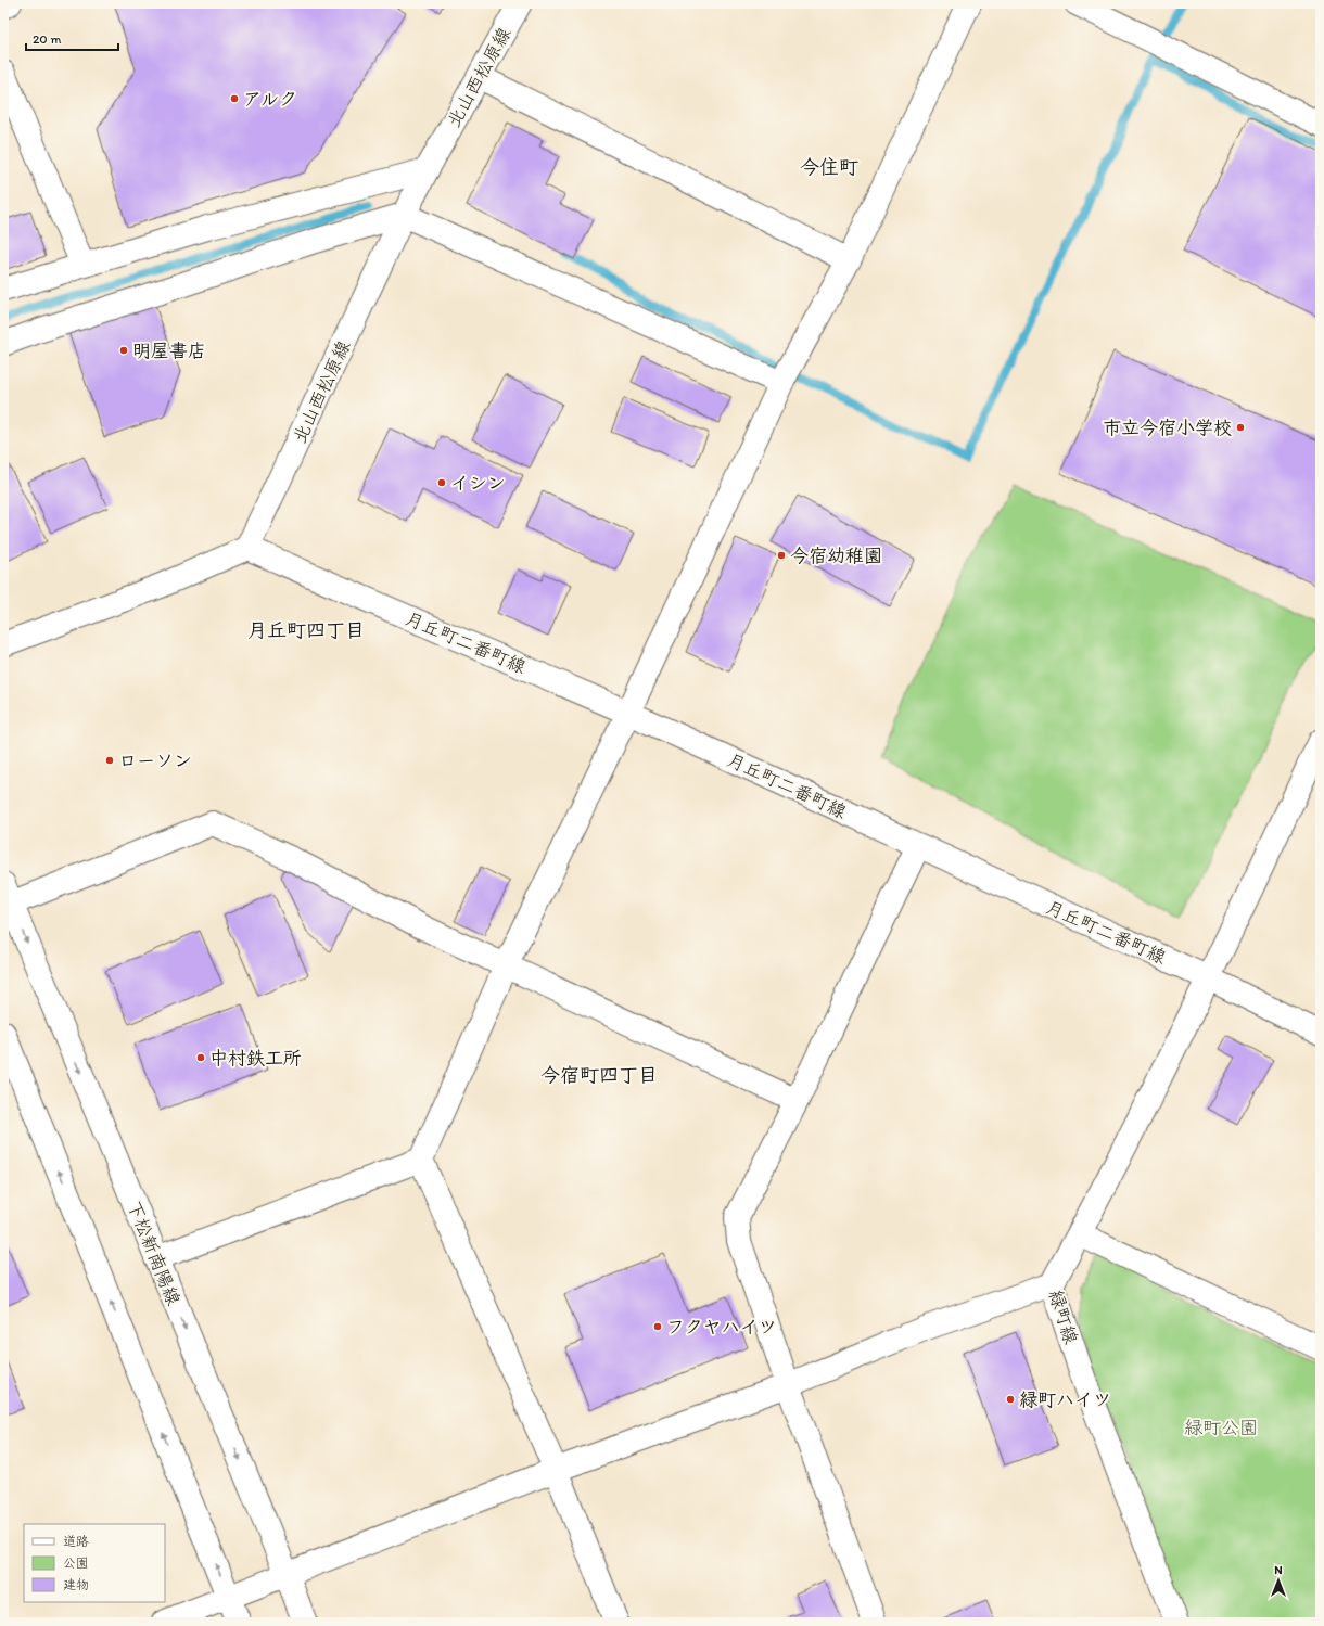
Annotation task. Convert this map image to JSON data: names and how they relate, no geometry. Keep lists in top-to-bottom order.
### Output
{
  "streets": {
    "street": [
      "北山西松原線",
      "月丘町二番町線",
      "下松新南陽線",
      "緑町線"
    ]
  },
  "crossings": [
    ["北山西松原線", "月丘町二番町線"],
    ["月丘町二番町線", "緑町線"]
  ],
  "districts": ["今住町", "月丘町四丁目", "今宿町四丁目"],
  "parks": ["緑町公園"],
  "places": [
    "アルク",
    "明屋書店",
    "市立今宿小学校",
    "イシン",
    "今宿幼稚園",
    "ローソン",
    "中村鉄工所",
    "フクヤハイツ",
    "緑町ハイツ"
  ],
  "legend": ["道路", "公園", "建物"],
  "scale_bar": "20 m",
  "north": "top"
}
